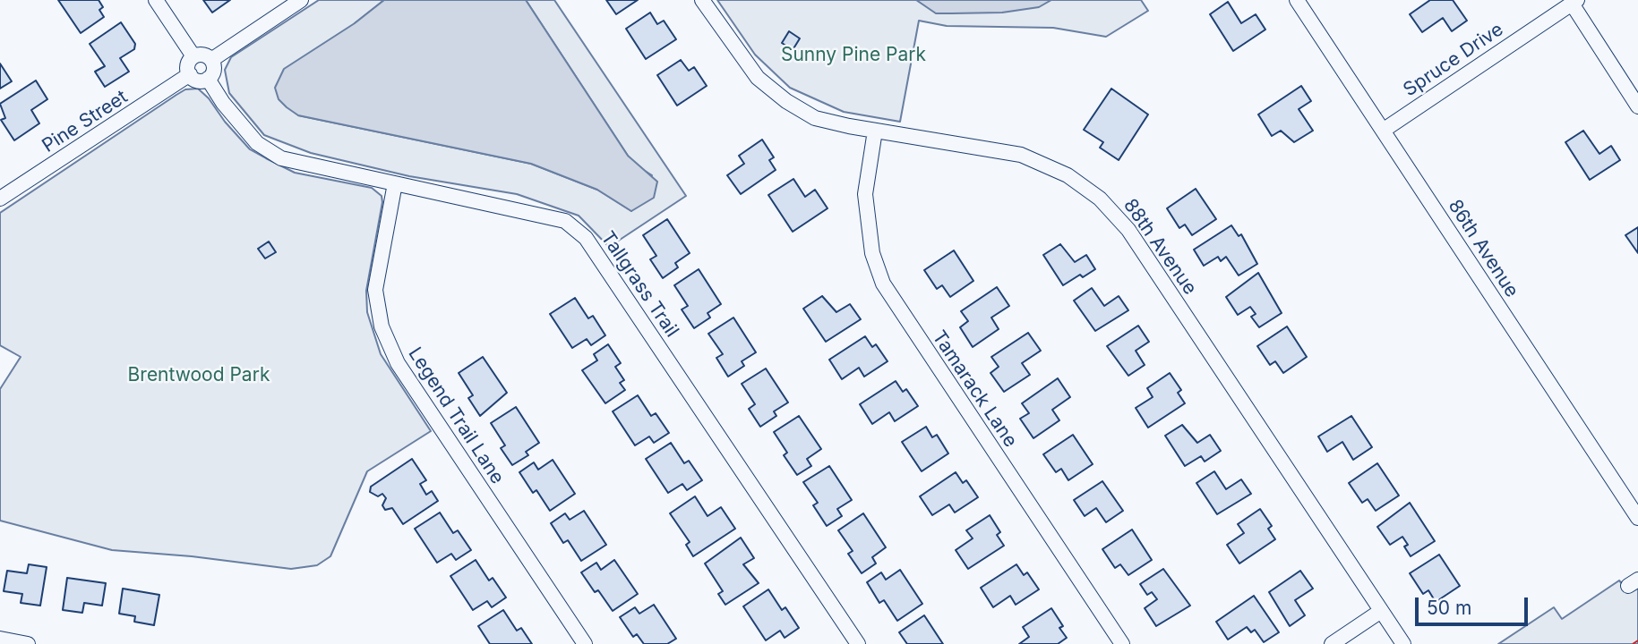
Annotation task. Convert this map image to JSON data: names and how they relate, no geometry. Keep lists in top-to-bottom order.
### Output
{
  "streets": {
    "street": [
      "Spruce Drive",
      "Pine Street",
      "88th Avenue",
      "86th Avenue",
      "Tallgrass Trail",
      "Tamarack Lane",
      "Legend Trail Lane"
    ]
  },
  "crossings": [
    ["Spruce Drive", "86th Avenue"],
    ["Pine Street", "Tallgrass Trail"],
    ["88th Avenue", "Tamarack Lane"],
    ["Tallgrass Trail", "Legend Trail Lane"]
  ],
  "parks": ["Sunny Pine Park", "Brentwood Park"],
  "scale_bar": "50 m"
}
